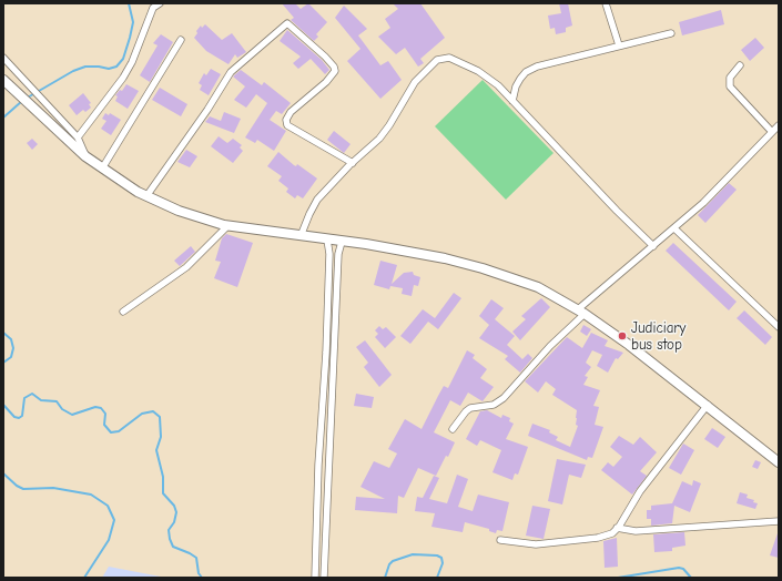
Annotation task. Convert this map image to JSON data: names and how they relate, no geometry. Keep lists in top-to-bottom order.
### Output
{
  "places": ["Judiciary bus stop"]
}
